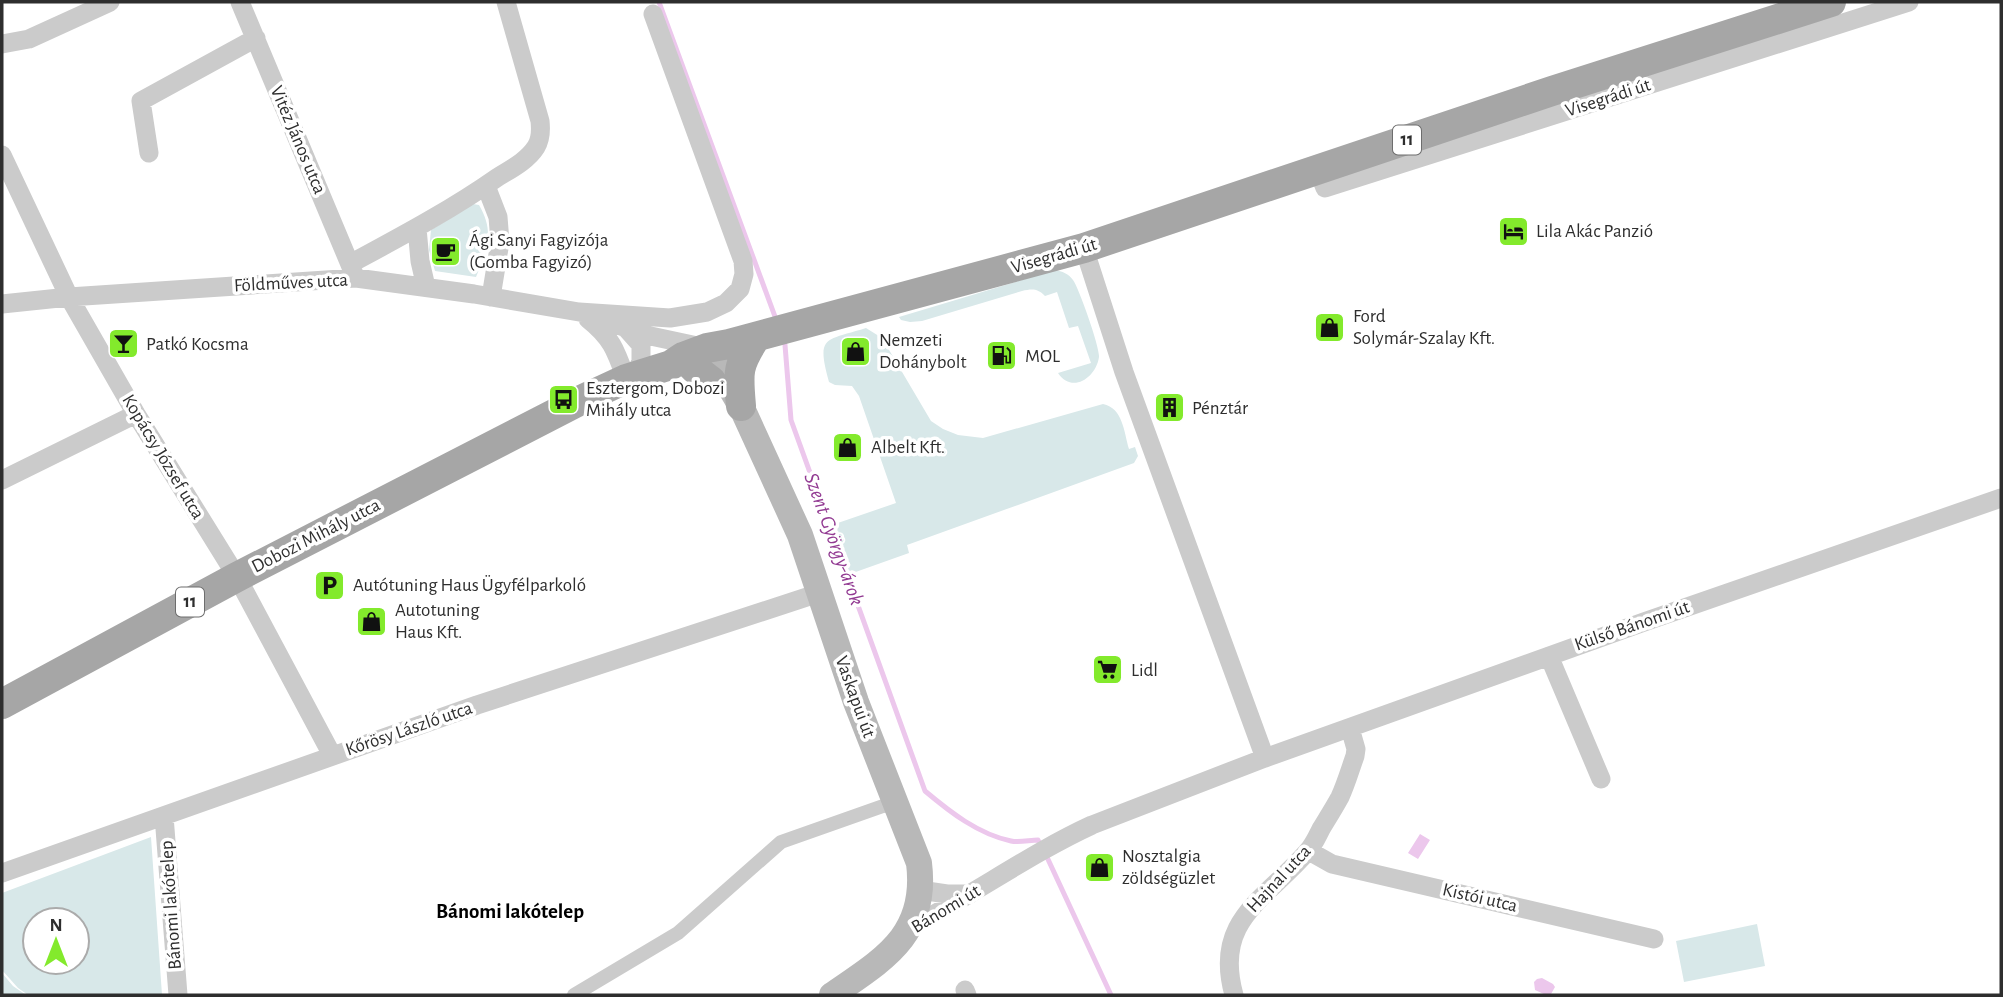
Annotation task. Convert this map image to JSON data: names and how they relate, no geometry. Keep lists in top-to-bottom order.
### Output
{
  "streets": {
    "main road": [
      "Visegrádi út",
      "11",
      "Dobozi Mihály utca",
      "Vaskapui út",
      "Bánomi út"
    ],
    "street": [
      "Vitéz János utca",
      "Földműves utca",
      "Kopácsy József utca",
      "Külső Bánomi út",
      "Kőrösy László utca",
      "Hajnal utca",
      "Kistói utca",
      "Bánomi lakótelep"
    ]
  },
  "crossings": [
    ["Visegrádi út", "Dobozi Mihály utca"],
    ["Vitéz János utca", "Földműves utca"],
    ["Földműves utca", "Kopácsy József utca"],
    ["Földműves utca", "Dobozi Mihály utca"],
    ["Földműves utca", "Vaskapui út"],
    ["Kopácsy József utca", "Dobozi Mihály utca"],
    ["Kopácsy József utca", "Kőrösy László utca"],
    ["Dobozi Mihály utca", "Vaskapui út"],
    ["Külső Bánomi út", "Hajnal utca"],
    ["Külső Bánomi út", "Bánomi út"],
    ["Vaskapui út", "Kőrösy László utca"],
    ["Vaskapui út", "Bánomi út"],
    ["Kőrösy László utca", "Bánomi lakótelep"],
    ["Hajnal utca", "Kistói utca"]
  ],
  "districts": ["Bánomi lakótelep"],
  "water": ["Szent György-árok"],
  "places": {
    "hotel": ["Lila Akác Panzió"],
    "cafe": ["Ági Sanyi Fagyizója (Gomba Fagyizó)"],
    "shop": [
      "Ford Solymár-Szalay Kft.",
      "Nemzeti Dohánybolt",
      "Albelt Kft.",
      "Autotuning Haus Kft.",
      "Nosztalgia zöldségüzlet"
    ],
    "bar": ["Patkó Kocsma"],
    "fuel station": ["MOL"],
    "bus stop": ["Esztergom, Dobozi Mihály utca"],
    "building": ["Pénztár"],
    "parking": ["Autótuning Haus Ügyfélparkoló"],
    "supermarket": ["Lidl"]
  },
  "north": "top"
}
